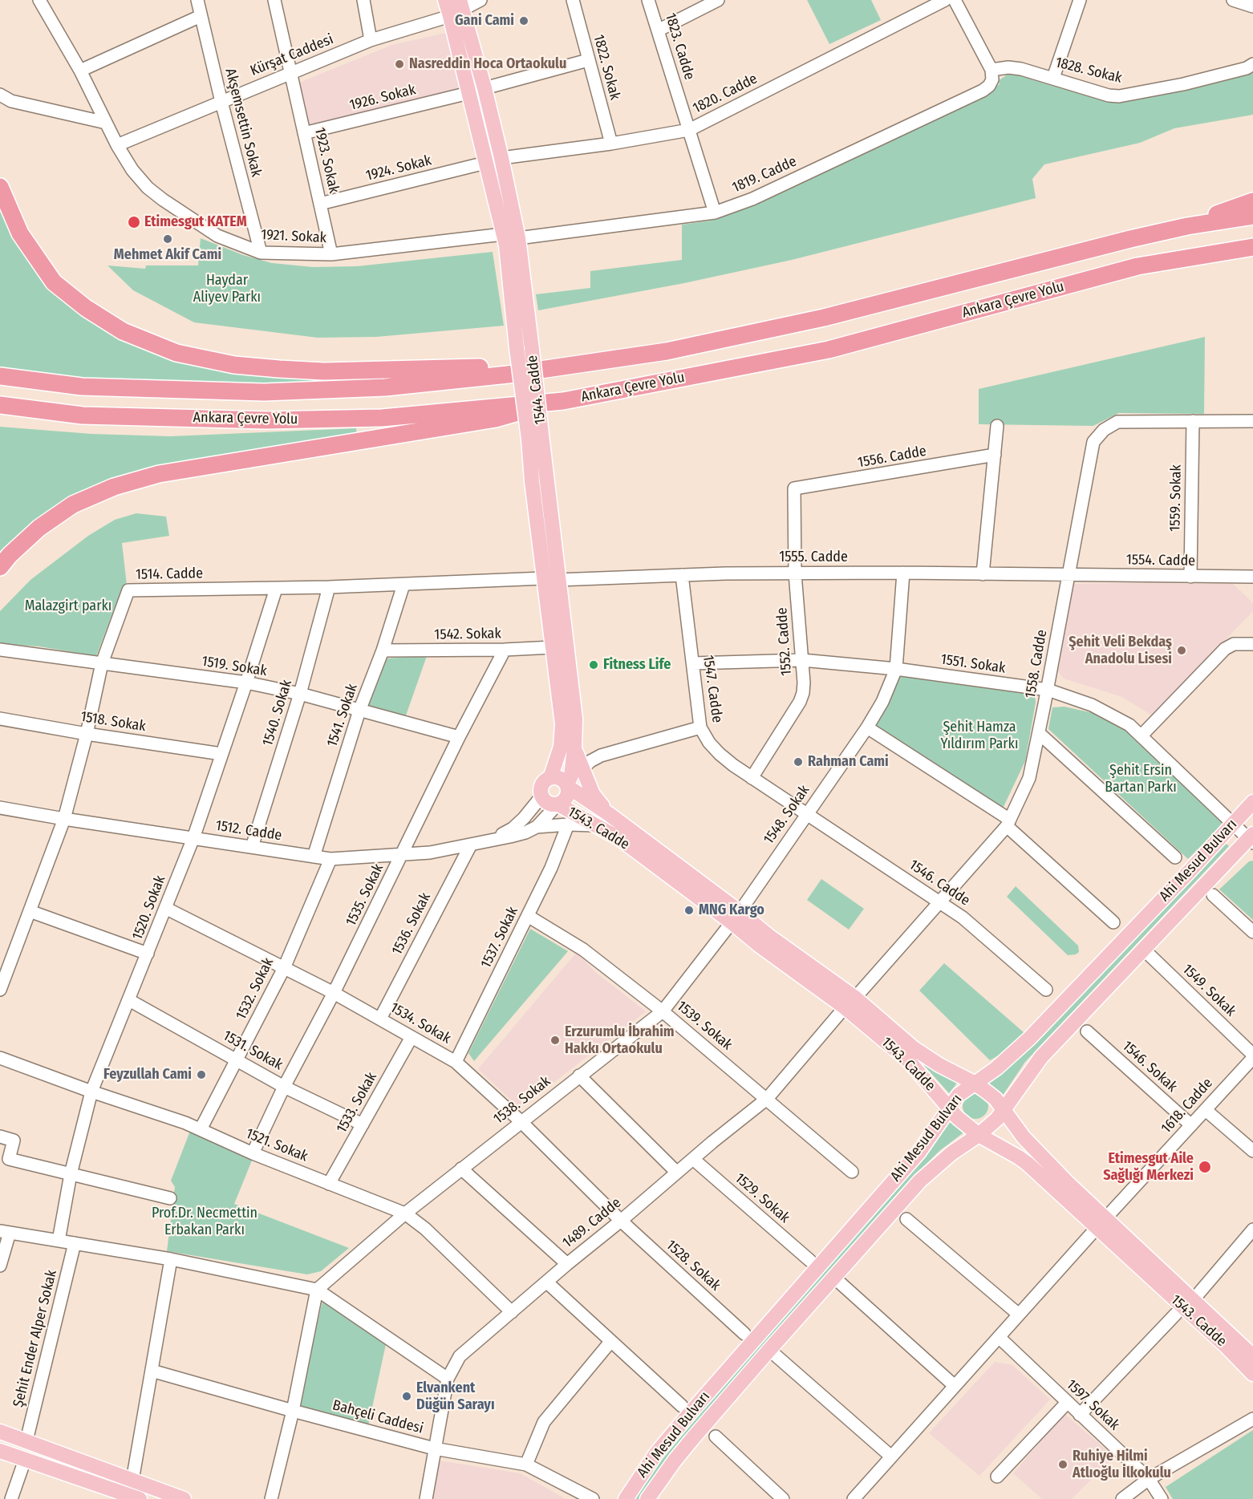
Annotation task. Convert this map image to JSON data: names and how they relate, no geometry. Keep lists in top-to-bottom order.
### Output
{
  "streets": {
    "highway": ["Ankara Çevre Yolu"],
    "main road": ["1544. Cadde", "1543. Cadde", "Ahi Mesud Bulvarı"],
    "street": [
      "1823. Cadde",
      "Kürşat Caddesi",
      "1822. Sokak",
      "1828. Sokak",
      "1820. Cadde",
      "1926. Sokak",
      "Akşemsettin Sokak",
      "1923. Sokak",
      "1924. Sokak",
      "1819. Cadde",
      "1921. Sokak",
      "1556. Cadde",
      "1559. Sokak",
      "1555. Cadde",
      "1554. Cadde",
      "1514. Cadde",
      "1542. Sokak",
      "1552. Cadde",
      "1551. Sokak",
      "1558. Cadde",
      "1519. Sokak",
      "1547. Cadde",
      "1540. Sokak",
      "1541. Sokak",
      "1518. Sokak",
      "1548. Sokak",
      "1512. Cadde",
      "1546. Cadde",
      "1535. Sokak",
      "1520. Sokak",
      "1536. Sokak",
      "1537. Sokak",
      "1532. Sokak",
      "1549. Sokak",
      "1534. Sokak",
      "1539. Sokak",
      "1531. Sokak",
      "1546. Sokak",
      "1538. Sokak",
      "1533. Sokak",
      "1618. Cadde",
      "1521. Sokak",
      "1529. Sokak",
      "1489. Cadde",
      "1528. Sokak",
      "Şehit Ender Alper Sokak",
      "1597. Sokak",
      "Bahçeli Caddesi"
    ]
  },
  "crossings": [
    ["1823. Cadde", "1820. Cadde"],
    ["1823. Cadde", "1819. Cadde"],
    ["Kürşat Caddesi", "Akşemsettin Sokak"],
    ["Kürşat Caddesi", "1923. Sokak"],
    ["Kürşat Caddesi", "1921. Sokak"],
    ["Kürşat Caddesi", "1544. Cadde"],
    ["1822. Sokak", "1820. Cadde"],
    ["1828. Sokak", "1819. Cadde"],
    ["1820. Cadde", "1544. Cadde"],
    ["1926. Sokak", "1923. Sokak"],
    ["1926. Sokak", "1544. Cadde"],
    ["Akşemsettin Sokak", "1921. Sokak"],
    ["1923. Sokak", "1924. Sokak"],
    ["1923. Sokak", "1921. Sokak"],
    ["1924. Sokak", "1544. Cadde"],
    ["1819. Cadde", "1544. Cadde"],
    ["1921. Sokak", "1544. Cadde"],
    ["1544. Cadde", "1555. Cadde"],
    ["1544. Cadde", "1514. Cadde"],
    ["1544. Cadde", "1542. Sokak"],
    ["1544. Cadde", "1543. Cadde"],
    ["1544. Cadde", "1512. Cadde"],
    ["1556. Cadde", "1552. Cadde"],
    ["1559. Sokak", "1554. Cadde"],
    ["1559. Sokak", "1558. Cadde"],
    ["1555. Cadde", "1554. Cadde"],
    ["1555. Cadde", "1514. Cadde"],
    ["1555. Cadde", "1552. Cadde"],
    ["1555. Cadde", "1558. Cadde"],
    ["1555. Cadde", "1547. Cadde"],
    ["1555. Cadde", "1548. Sokak"],
    ["1554. Cadde", "1558. Cadde"],
    ["1514. Cadde", "1519. Sokak"],
    ["1514. Cadde", "1540. Sokak"],
    ["1514. Cadde", "1541. Sokak"],
    ["1514. Cadde", "1518. Sokak"],
    ["1514. Cadde", "1512. Cadde"],
    ["1514. Cadde", "1520. Sokak"],
    ["1542. Sokak", "1541. Sokak"],
    ["1542. Sokak", "1535. Sokak"],
    ["1552. Cadde", "1551. Sokak"],
    ["1552. Cadde", "1547. Cadde"],
    ["1551. Sokak", "1558. Cadde"],
    ["1551. Sokak", "1547. Cadde"],
    ["1551. Sokak", "1548. Sokak"],
    ["1551. Sokak", "Ahi Mesud Bulvarı"],
    ["1558. Cadde", "1543. Cadde"],
    ["1558. Cadde", "1546. Cadde"],
    ["1558. Cadde", "1489. Cadde"],
    ["1519. Sokak", "1540. Sokak"],
    ["1519. Sokak", "1541. Sokak"],
    ["1519. Sokak", "1535. Sokak"],
    ["1519. Sokak", "1520. Sokak"],
    ["1547. Cadde", "1548. Sokak"],
    ["1547. Cadde", "1546. Cadde"],
    ["1540. Sokak", "1512. Cadde"],
    ["1541. Sokak", "1512. Cadde"],
    ["1518. Sokak", "1520. Sokak"],
    ["1548. Sokak", "1543. Cadde"],
    ["1548. Sokak", "1546. Cadde"],
    ["1548. Sokak", "1538. Sokak"],
    ["1543. Cadde", "1512. Cadde"],
    ["1543. Cadde", "Ahi Mesud Bulvarı"],
    ["1543. Cadde", "1538. Sokak"],
    ["1543. Cadde", "1618. Cadde"],
    ["1543. Cadde", "1489. Cadde"],
    ["1512. Cadde", "1535. Sokak"],
    ["1512. Cadde", "1520. Sokak"],
    ["1512. Cadde", "1536. Sokak"],
    ["1512. Cadde", "1532. Sokak"],
    ["Ahi Mesud Bulvarı", "1549. Sokak"],
    ["1535. Sokak", "1534. Sokak"],
    ["1535. Sokak", "1531. Sokak"],
    ["1535. Sokak", "1521. Sokak"],
    ["1520. Sokak", "1534. Sokak"],
    ["1520. Sokak", "1531. Sokak"],
    ["1520. Sokak", "1521. Sokak"],
    ["1536. Sokak", "1534. Sokak"],
    ["1537. Sokak", "1534. Sokak"],
    ["1537. Sokak", "1539. Sokak"],
    ["1532. Sokak", "1534. Sokak"],
    ["1532. Sokak", "1531. Sokak"],
    ["1532. Sokak", "1521. Sokak"],
    ["1549. Sokak", "1618. Cadde"],
    ["1534. Sokak", "1538. Sokak"],
    ["1534. Sokak", "1533. Sokak"],
    ["1534. Sokak", "1489. Cadde"],
    ["1534. Sokak", "1528. Sokak"],
    ["1539. Sokak", "1538. Sokak"],
    ["1539. Sokak", "1489. Cadde"],
    ["1531. Sokak", "1533. Sokak"],
    ["1546. Sokak", "1618. Cadde"],
    ["1538. Sokak", "1521. Sokak"],
    ["1533. Sokak", "1521. Sokak"],
    ["1618. Cadde", "1597. Sokak"],
    ["1521. Sokak", "1489. Cadde"],
    ["1529. Sokak", "1489. Cadde"],
    ["1489. Cadde", "1528. Sokak"],
    ["1489. Cadde", "Bahçeli Caddesi"]
  ],
  "parks": [
    "Haydar Aliyev Parkı",
    "Malazgirt parkı",
    "Şehit Hamza Yıldırım Parkı",
    "Şehit Ersin Bartan Parkı",
    "Prof.Dr. Necmettin Erbakan Parkı"
  ],
  "places": [
    "Gani Cami",
    "Nasreddin Hoca Ortaokulu",
    "Etimesgut KATEM",
    "Mehmet Akif Cami",
    "Şehit Veli Bekdaş Anadolu Lisesi",
    "Fitness Life",
    "Rahman Cami",
    "MNG Kargo",
    "Erzurumlu İbrahim Hakkı Ortaokulu",
    "Feyzullah Cami",
    "Etimesgut Aile Sağlığı Merkezi",
    "Elvankent Düğün Sarayı",
    "Ruhiye Hilmi Atlıoğlu İlkokulu"
  ]
}
